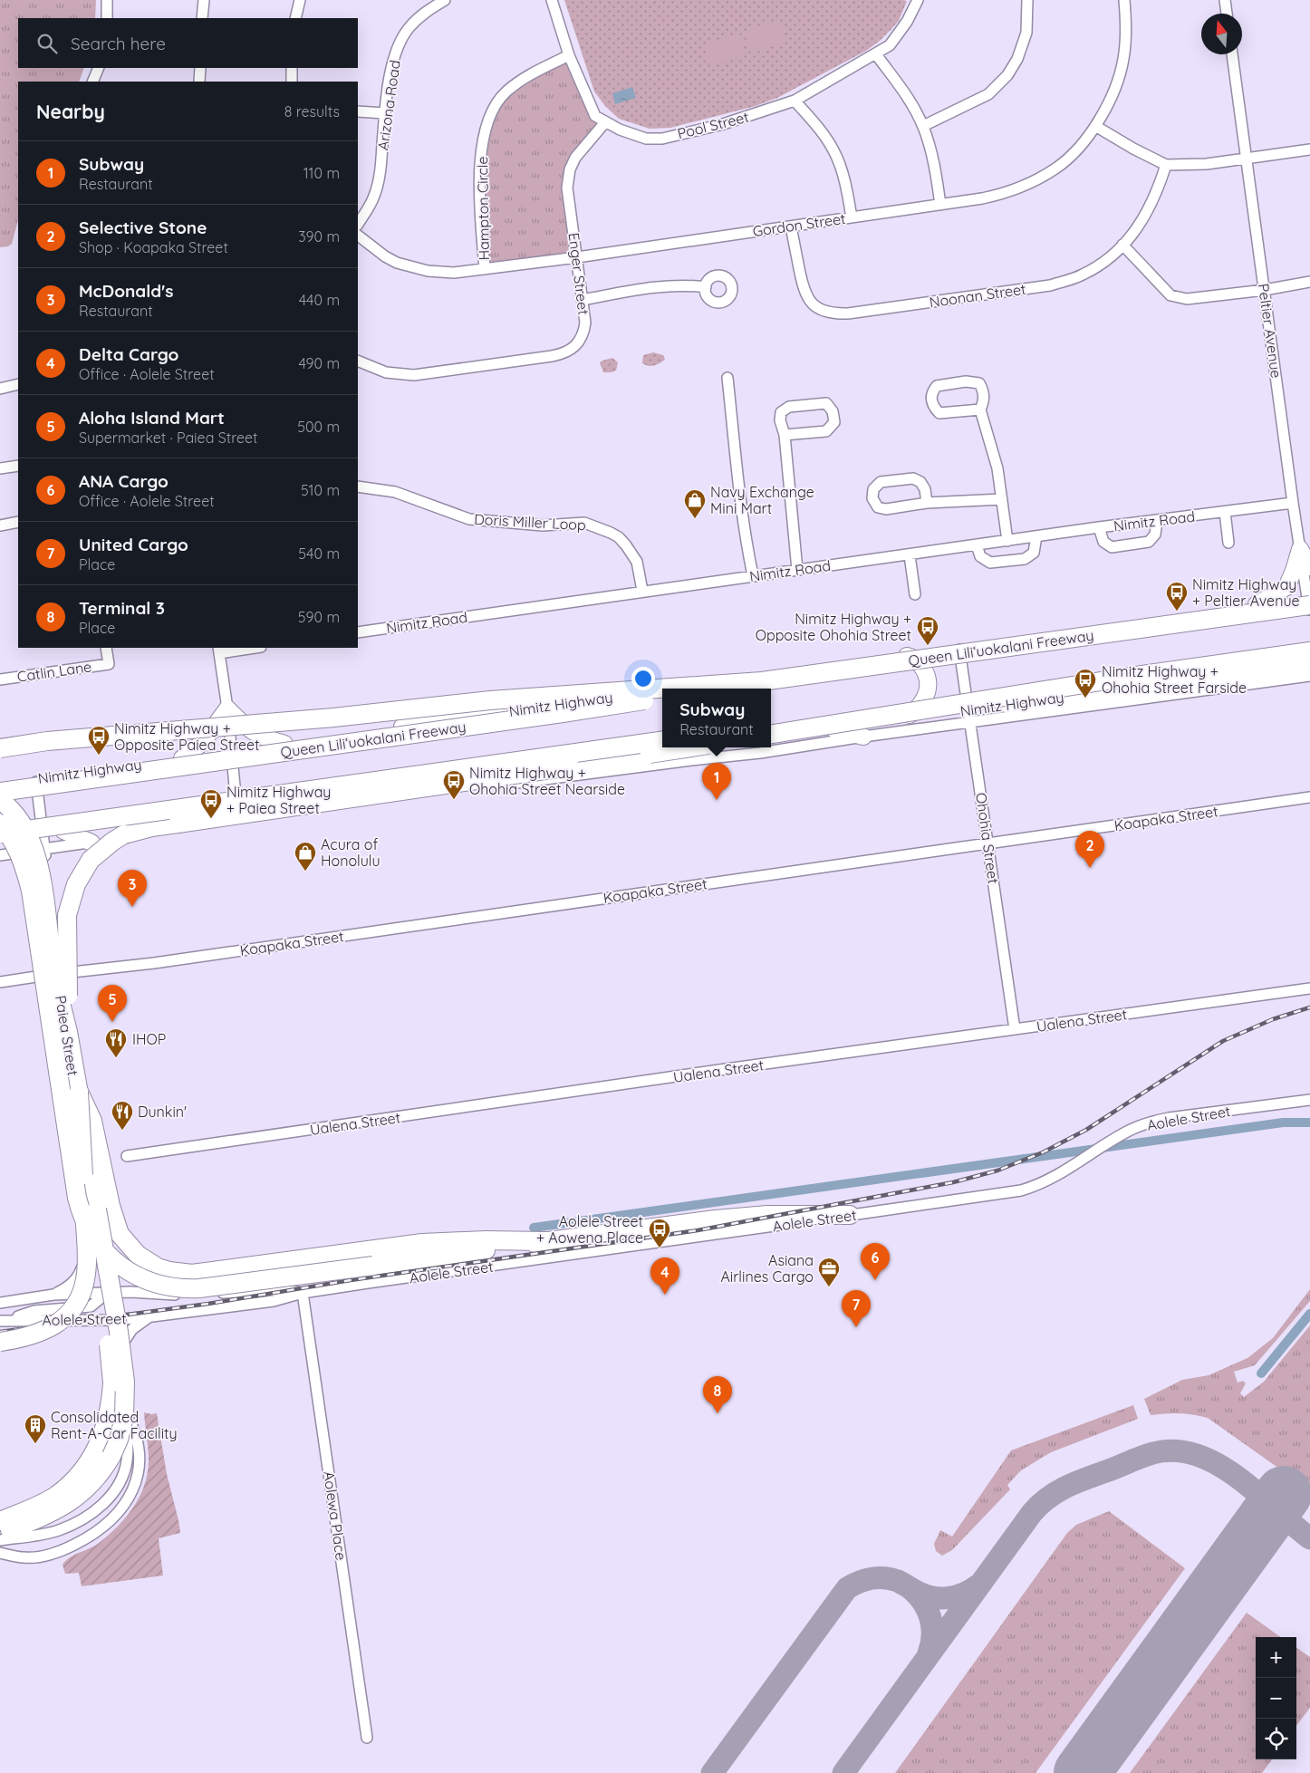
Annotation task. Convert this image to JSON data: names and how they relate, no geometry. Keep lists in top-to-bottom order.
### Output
{
  "streets": {
    "highway": ["Queen Liliʻuokalani Freeway"],
    "main road": ["Nimitz Highway"],
    "street": [
      "Arizona Road",
      "Pool Street",
      "Hampton Circle",
      "Gordon Street",
      "Enger Street",
      "Noonan Street",
      "Peltier Avenue",
      "Nimitz Road",
      "Doris Miller Loop",
      "Catlin Lane",
      "Koapaka Street",
      "Ohohia Street",
      "Ualena Street",
      "Paiea Street",
      "Aolele Street",
      "Aolewa Place"
    ]
  },
  "crossings": [
    ["Pool Street", "Hampton Circle"],
    ["Pool Street", "Enger Street"],
    ["Hampton Circle", "Gordon Street"],
    ["Gordon Street", "Enger Street"],
    ["Gordon Street", "Noonan Street"],
    ["Peltier Avenue", "Nimitz Road"],
    ["Peltier Avenue", "Queen Liliʻuokalani Freeway"],
    ["Peltier Avenue", "Nimitz Highway"],
    ["Nimitz Road", "Doris Miller Loop"],
    ["Queen Liliʻuokalani Freeway", "Nimitz Highway"],
    ["Nimitz Highway", "Ohohia Street"],
    ["Nimitz Highway", "Paiea Street"],
    ["Koapaka Street", "Ohohia Street"],
    ["Koapaka Street", "Paiea Street"],
    ["Ohohia Street", "Ualena Street"],
    ["Paiea Street", "Aolele Street"],
    ["Aolele Street", "Aolewa Place"]
  ],
  "places": {
    "shop": ["Navy Exchange Mini Mart", "Acura of Honolulu"],
    "bus stop": [
      "Nimitz Highway + Peltier Avenue",
      "Nimitz Highway + Opposite Ohohia Street",
      "Nimitz Highway + Ohohia Street Farside",
      "Nimitz Highway + Opposite Paiea Street",
      "Nimitz Highway + Ohohia Street Nearside",
      "Nimitz Highway + Paiea Street",
      "Aolele Street + Aowena Place"
    ],
    "restaurant": ["IHOP", "Dunkin'"],
    "office": ["Asiana Airlines Cargo"],
    "building": ["Consolidated Rent-A-Car Facility"]
  },
  "north": "top",
  "page": {
    "search": "Search here",
    "heading": ["Nearby", "8 results"],
    "list": [
      {
        "mark": "1",
        "name": "Subway",
        "note": "Restaurant",
        "value": "110 m"
      },
      {
        "mark": "2",
        "name": "Selective Stone",
        "note": "Shop · Koapaka Street",
        "value": "390 m"
      },
      {
        "mark": "3",
        "name": "McDonald's",
        "note": "Restaurant",
        "value": "440 m"
      },
      {
        "mark": "4",
        "name": "Delta Cargo",
        "note": "Office · Aolele Street",
        "value": "490 m"
      },
      {
        "mark": "5",
        "name": "Aloha Island Mart",
        "note": "Supermarket · Paiea Street",
        "value": "500 m"
      },
      {
        "mark": "6",
        "name": "ANA Cargo",
        "note": "Office · Aolele Street",
        "value": "510 m"
      },
      {
        "mark": "7",
        "name": "United Cargo",
        "note": "Place",
        "value": "540 m"
      },
      {
        "mark": "8",
        "name": "Terminal 3",
        "note": "Place",
        "value": "590 m"
      }
    ],
    "popup": ["Subway", "Restaurant"],
    "pins": [
      "1",
      "2",
      "3",
      "5",
      "6",
      "4",
      "7",
      "8"
    ],
    "map_buttons": ["+", "−"]
  }
}
